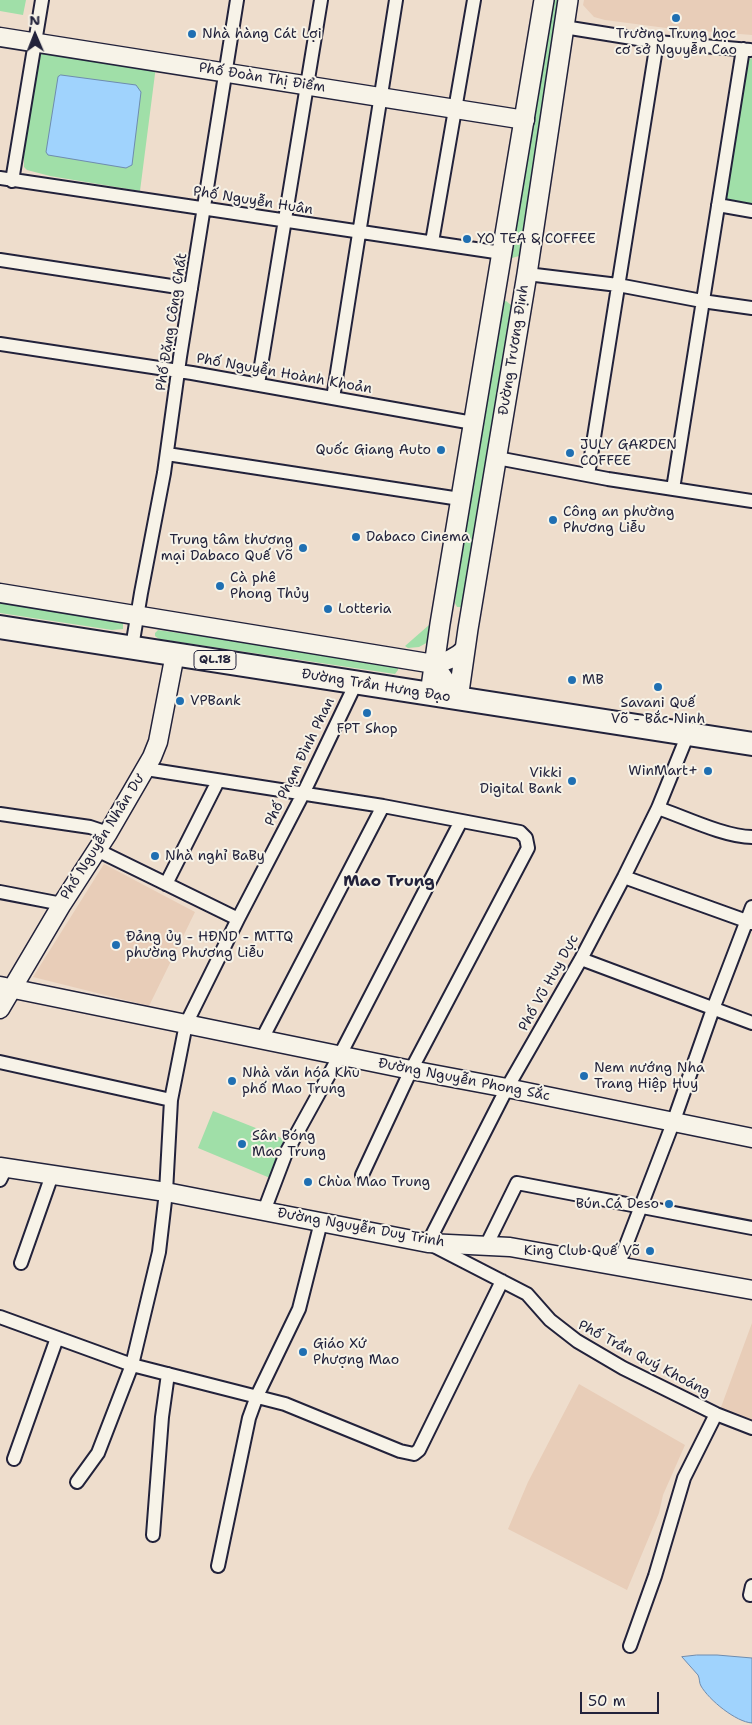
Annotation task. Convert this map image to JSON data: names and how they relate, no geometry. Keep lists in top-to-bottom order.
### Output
{
  "streets": {
    "highway": ["QL.18", "Đường Trần Hưng Đạo"],
    "main road": ["Đường Trương Định"],
    "street": [
      "Phố Đoàn Thị Điểm",
      "Phố Nguyễn Huân",
      "Phố Đặng Công Chất",
      "Phố Nguyễn Hoành Khoản",
      "Phố Phạm Đình Phan",
      "Phố Nguyễn Nhân Dư",
      "Phố Vũ Huy Dực",
      "Đường Nguyễn Phong Sắc",
      "Đường Nguyễn Duy Trinh",
      "Phố Trần Quý Khoáng"
    ]
  },
  "crossings": [
    ["Phố Đoàn Thị Điểm", "Phố Đặng Công Chất"],
    ["Phố Đoàn Thị Điểm", "Đường Trương Định"],
    ["Phố Nguyễn Huân", "Phố Đặng Công Chất"],
    ["Phố Nguyễn Huân", "Đường Trương Định"],
    ["Phố Đặng Công Chất", "Phố Nguyễn Hoành Khoản"],
    ["Phố Đặng Công Chất", "Đường Trần Hưng Đạo"],
    ["Đường Trương Định", "Phố Nguyễn Hoành Khoản"],
    ["Đường Trương Định", "Đường Trần Hưng Đạo"],
    ["Đường Trần Hưng Đạo", "Phố Phạm Đình Phan"],
    ["Đường Trần Hưng Đạo", "Phố Nguyễn Nhân Dư"],
    ["Đường Trần Hưng Đạo", "Phố Vũ Huy Dực"],
    ["Phố Phạm Đình Phan", "Đường Nguyễn Phong Sắc"],
    ["Phố Phạm Đình Phan", "Đường Nguyễn Duy Trinh"],
    ["Phố Nguyễn Nhân Dư", "Đường Nguyễn Phong Sắc"],
    ["Phố Vũ Huy Dực", "Đường Nguyễn Phong Sắc"],
    ["Phố Vũ Huy Dực", "Đường Nguyễn Duy Trinh"],
    ["Phố Vũ Huy Dực", "Phố Trần Quý Khoáng"],
    ["Đường Nguyễn Duy Trinh", "Phố Trần Quý Khoáng"]
  ],
  "districts": ["Mao Trung"],
  "places": [
    "Trường Trung học cơ sở Nguyễn Cao",
    "Nhà hàng Cát Lợi",
    "YO TEA & COFFEE",
    "Quốc Giang Auto",
    "JULY GARDEN COFFEE",
    "Công an phường Phương Liễu",
    "Dabaco Cinema",
    "Trung tâm thương mại Dabaco Quế Võ",
    "Cà phê Phong Thủy",
    "Lotteria",
    "MB",
    "Savani Quế Võ - Bắc Ninh",
    "VPBank",
    "FPT Shop",
    "WinMart+",
    "Vikki Digital Bank",
    "Nhà nghỉ BaBy",
    "Đảng ủy - HĐND - MTTQ phường Phương Liễu",
    "Nem nướng Nha Trang Hiệp Huy",
    "Nhà văn hóa Khu phố Mao Trung",
    "Sân Bóng Mao Trung",
    "Chùa Mao Trung",
    "Bún Cá Deso",
    "King Club Quế Võ",
    "Giáo Xứ Phượng Mao"
  ],
  "scale_bar": "50 m",
  "north": "top"
}
